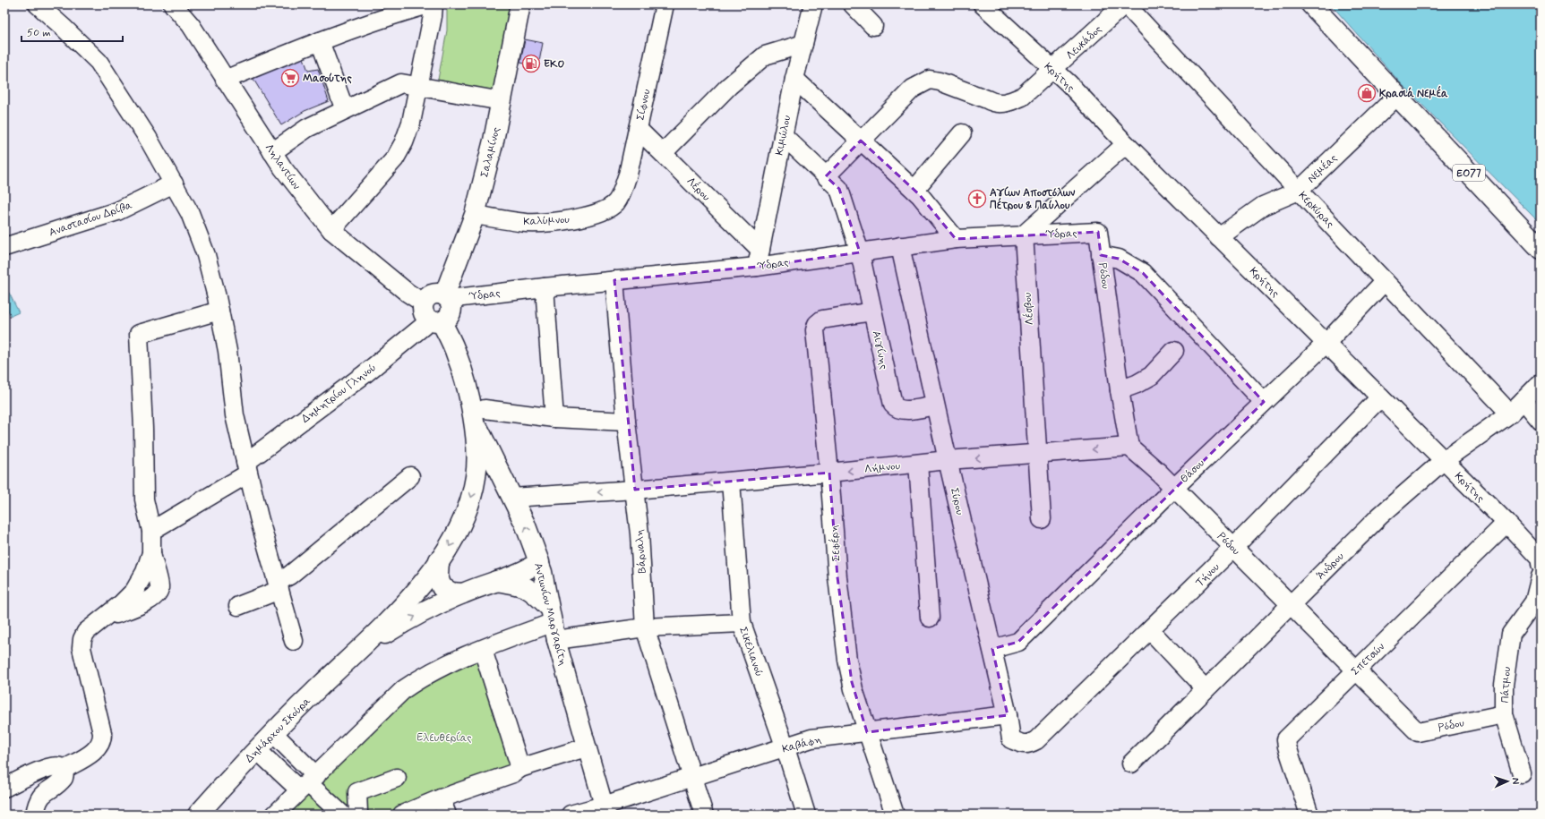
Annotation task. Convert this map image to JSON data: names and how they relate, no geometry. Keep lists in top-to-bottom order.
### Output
{
  "streets": {
    "main road": [
      "Σαλαμίνος",
      "ΕΟ77",
      "Αντωνίου Μαργαρίτη",
      "Δημάρχου Σκούρα"
    ],
    "street": [
      "Λευκάδος",
      "Κρήτης",
      "Σίφνου",
      "Κιμώλου",
      "Ληλαντίων",
      "Νεμέας",
      "Λέρου",
      "Κερκύρας",
      "Αναστασίου Δρίβα",
      "Καλύμνου",
      "Ύδρας",
      "Ρόδου",
      "Λέσβου",
      "Αιγίνης",
      "Δημητρίου Γληνού",
      "Λήμνου",
      "Θάσου",
      "Σύρου",
      "Σεφέρη",
      "Βάρναλη",
      "Άνδρου",
      "Τήνου",
      "Σικελιανού",
      "Σπετσών",
      "Πάτμου",
      "Καβάφη"
    ]
  },
  "crossings": [
    ["Λευκάδος", "Κρήτης"],
    ["Λευκάδος", "Κερκύρας"],
    ["Λευκάδος", "Αιγίνης"],
    ["Κρήτης", "Νεμέας"],
    ["Κρήτης", "Θάσου"],
    ["Κρήτης", "Άνδρου"],
    ["Κρήτης", "Τήνου"],
    ["Κρήτης", "Σπετσών"],
    ["Σίφνου", "Λέρου"],
    ["Σίφνου", "Καλύμνου"],
    ["Κιμώλου", "Λέρου"],
    ["Κιμώλου", "Ύδρας"],
    ["Κιμώλου", "Αιγίνης"],
    ["Σαλαμίνος", "Ληλαντίων"],
    ["Σαλαμίνος", "Καλύμνου"],
    ["Σαλαμίνος", "Ύδρας"],
    ["Σαλαμίνος", "Δημητρίου Γληνού"],
    ["Ληλαντίων", "Ύδρας"],
    ["Ληλαντίων", "Δημητρίου Γληνού"],
    ["Νεμέας", "ΕΟ77"],
    ["Νεμέας", "Κερκύρας"],
    ["Λέρου", "Ύδρας"],
    ["Κερκύρας", "Θάσου"],
    ["Κερκύρας", "Άνδρου"],
    ["Ύδρας", "Ρόδου"],
    ["Ύδρας", "Λέσβου"],
    ["Ύδρας", "Αιγίνης"],
    ["Ύδρας", "Δημητρίου Γληνού"],
    ["Ύδρας", "Σύρου"],
    ["Ύδρας", "Βάρναλη"],
    ["Ρόδου", "Λήμνου"],
    ["Ρόδου", "Θάσου"],
    ["Ρόδου", "Άνδρου"],
    ["Ρόδου", "Τήνου"],
    ["Ρόδου", "Σπετσών"],
    ["Ρόδου", "Πάτμου"],
    ["Λέσβου", "Λήμνου"],
    ["Αιγίνης", "Σύρου"],
    ["Αιγίνης", "Σεφέρη"],
    ["Λήμνου", "Σύρου"],
    ["Λήμνου", "Σεφέρη"],
    ["Λήμνου", "Βάρναλη"],
    ["Λήμνου", "Αντωνίου Μαργαρίτη"],
    ["Λήμνου", "Σικελιανού"],
    ["Θάσου", "Σύρου"],
    ["Σύρου", "Τήνου"],
    ["Σύρου", "Καβάφη"],
    ["Σεφέρη", "Καβάφη"],
    ["Βάρναλη", "Καβάφη"],
    ["Αντωνίου Μαργαρίτη", "Καβάφη"],
    ["Σικελιανού", "Καβάφη"]
  ],
  "parks": ["Ελευθερίας"],
  "places": {
    "fuel station": ["EKO"],
    "supermarket": ["Μασούτης"],
    "shop": ["Κρασιά Νεμέα"],
    "church": ["Αγίων Αποστόλων Πέτρου & Παύλου"]
  },
  "scale_bar": "50 m",
  "north": "right"
}
